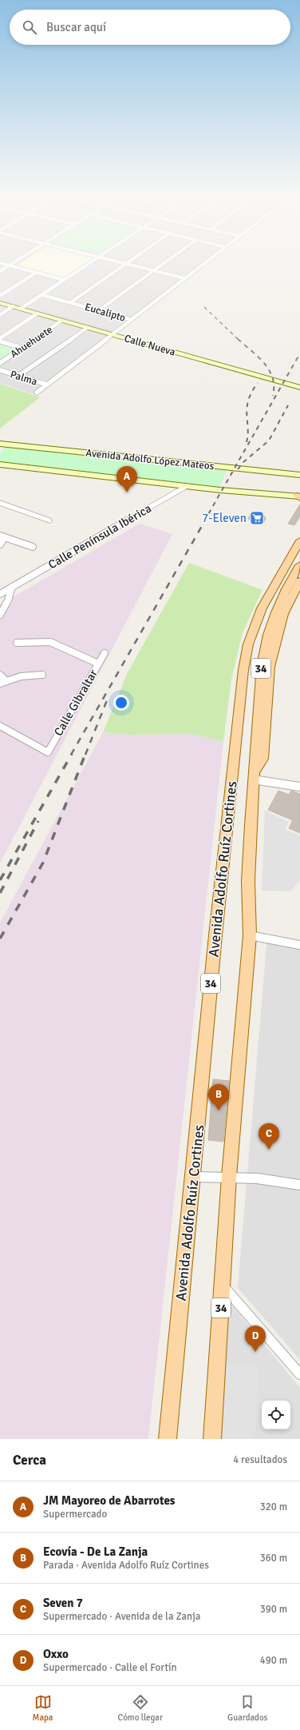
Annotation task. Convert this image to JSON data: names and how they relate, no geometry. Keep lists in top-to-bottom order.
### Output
{
  "streets": {
    "main road": [
      "Calle Nueva",
      "Avenida Adolfo López Mateos",
      "34",
      "Avenida Adolfo Ruíz Cortines"
    ],
    "street": [
      "Eucalipto",
      "Ahuehuete",
      "Palma",
      "Calle Península Ibérica",
      "Calle Gibraltar"
    ]
  },
  "crossings": [
    ["Ahuehuete", "Calle Nueva"],
    ["Avenida Adolfo López Mateos", "Calle Península Ibérica"]
  ],
  "places": {
    "supermarket": ["7-Eleven"]
  },
  "page": {
    "search": "Buscar aquí",
    "pins": [
      "A",
      "B",
      "C",
      "D"
    ],
    "heading": ["Cerca", "4 resultados"],
    "list": [
      {
        "mark": "A",
        "name": "JM Mayoreo de Abarrotes",
        "note": "Supermercado",
        "value": "320 m"
      },
      {
        "mark": "B",
        "name": "Ecovía - De La Zanja",
        "note": "Parada · Avenida Adolfo Ruíz Cortines",
        "value": "360 m"
      },
      {
        "mark": "C",
        "name": "Seven 7",
        "note": "Supermercado · Avenida de la Zanja",
        "value": "390 m"
      },
      {
        "mark": "D",
        "name": "Oxxo",
        "note": "Supermercado · Calle el Fortín",
        "value": "490 m"
      }
    ],
    "nav": ["Mapa", "Cómo llegar", "Guardados"]
  }
}
